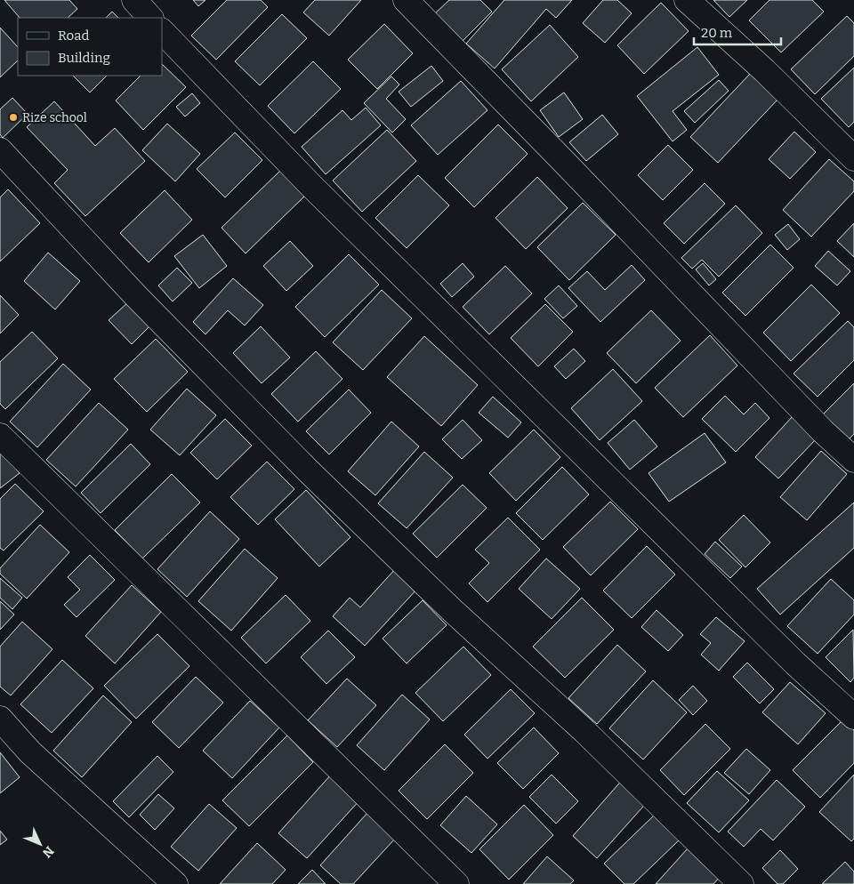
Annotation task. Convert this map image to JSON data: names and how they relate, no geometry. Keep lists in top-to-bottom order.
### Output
{
  "places": ["Rize school"],
  "legend": ["Road", "Building"],
  "scale_bar": "20 m",
  "north": "bottom right"
}
